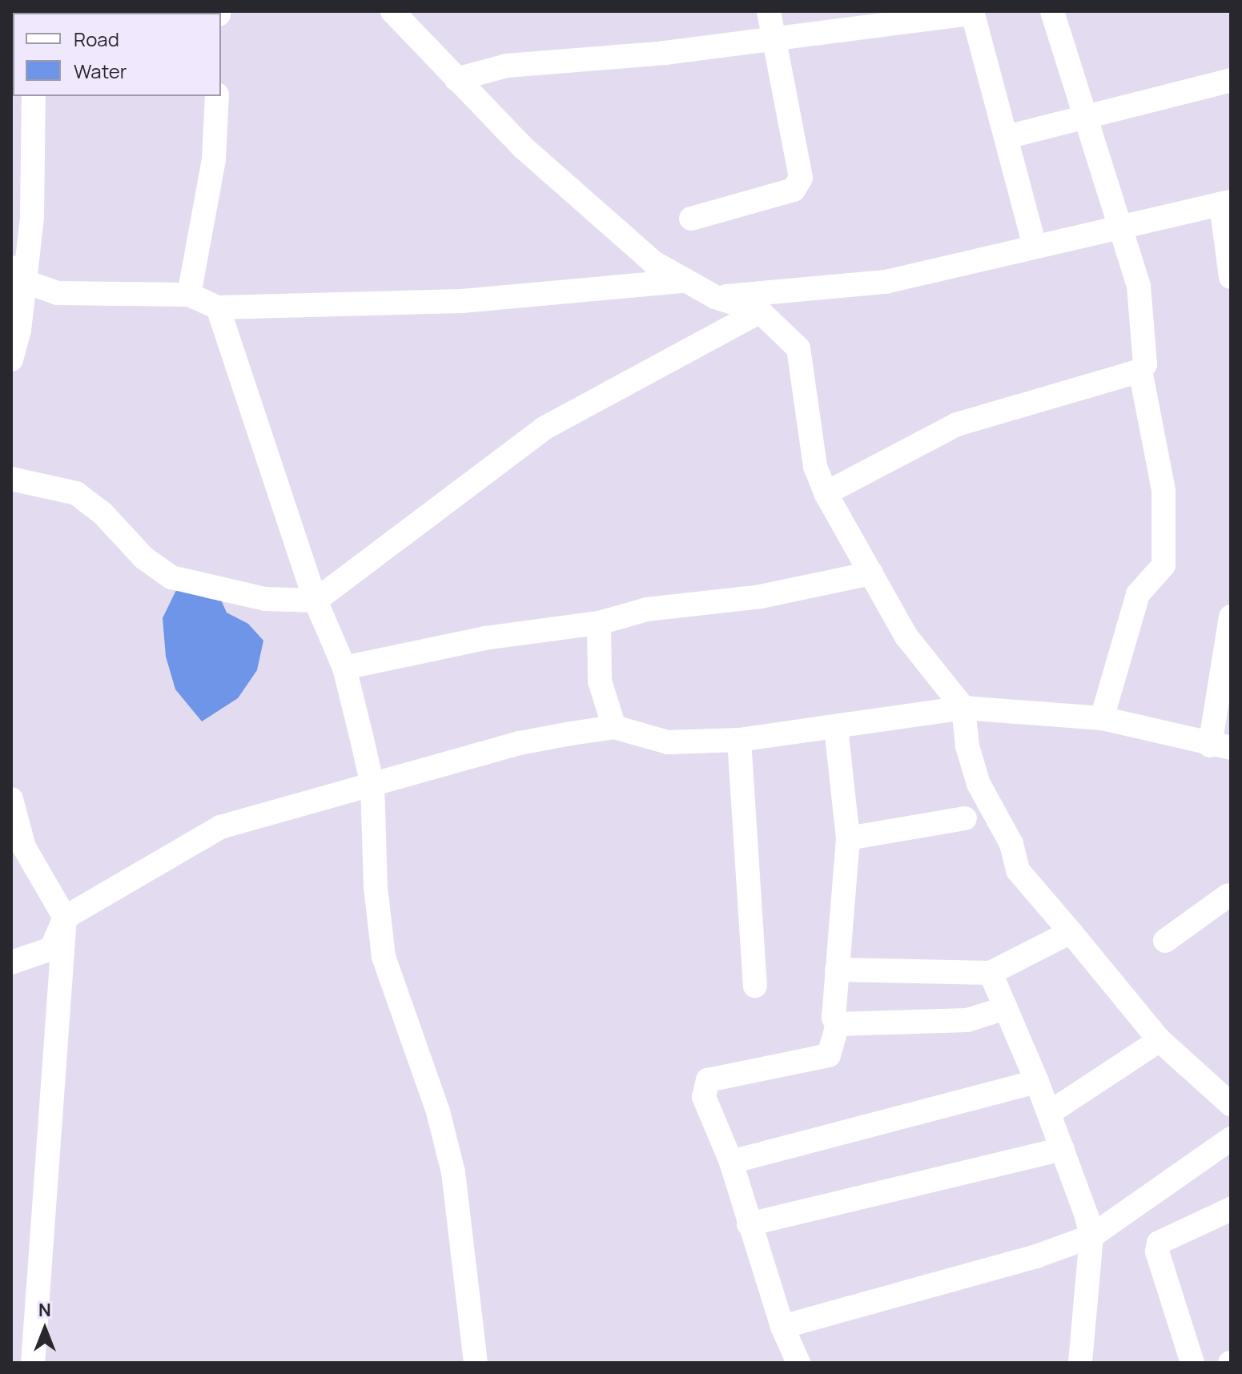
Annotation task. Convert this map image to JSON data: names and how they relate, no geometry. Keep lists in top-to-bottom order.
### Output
{
  "legend": ["Road", "Water"],
  "north": "top"
}
